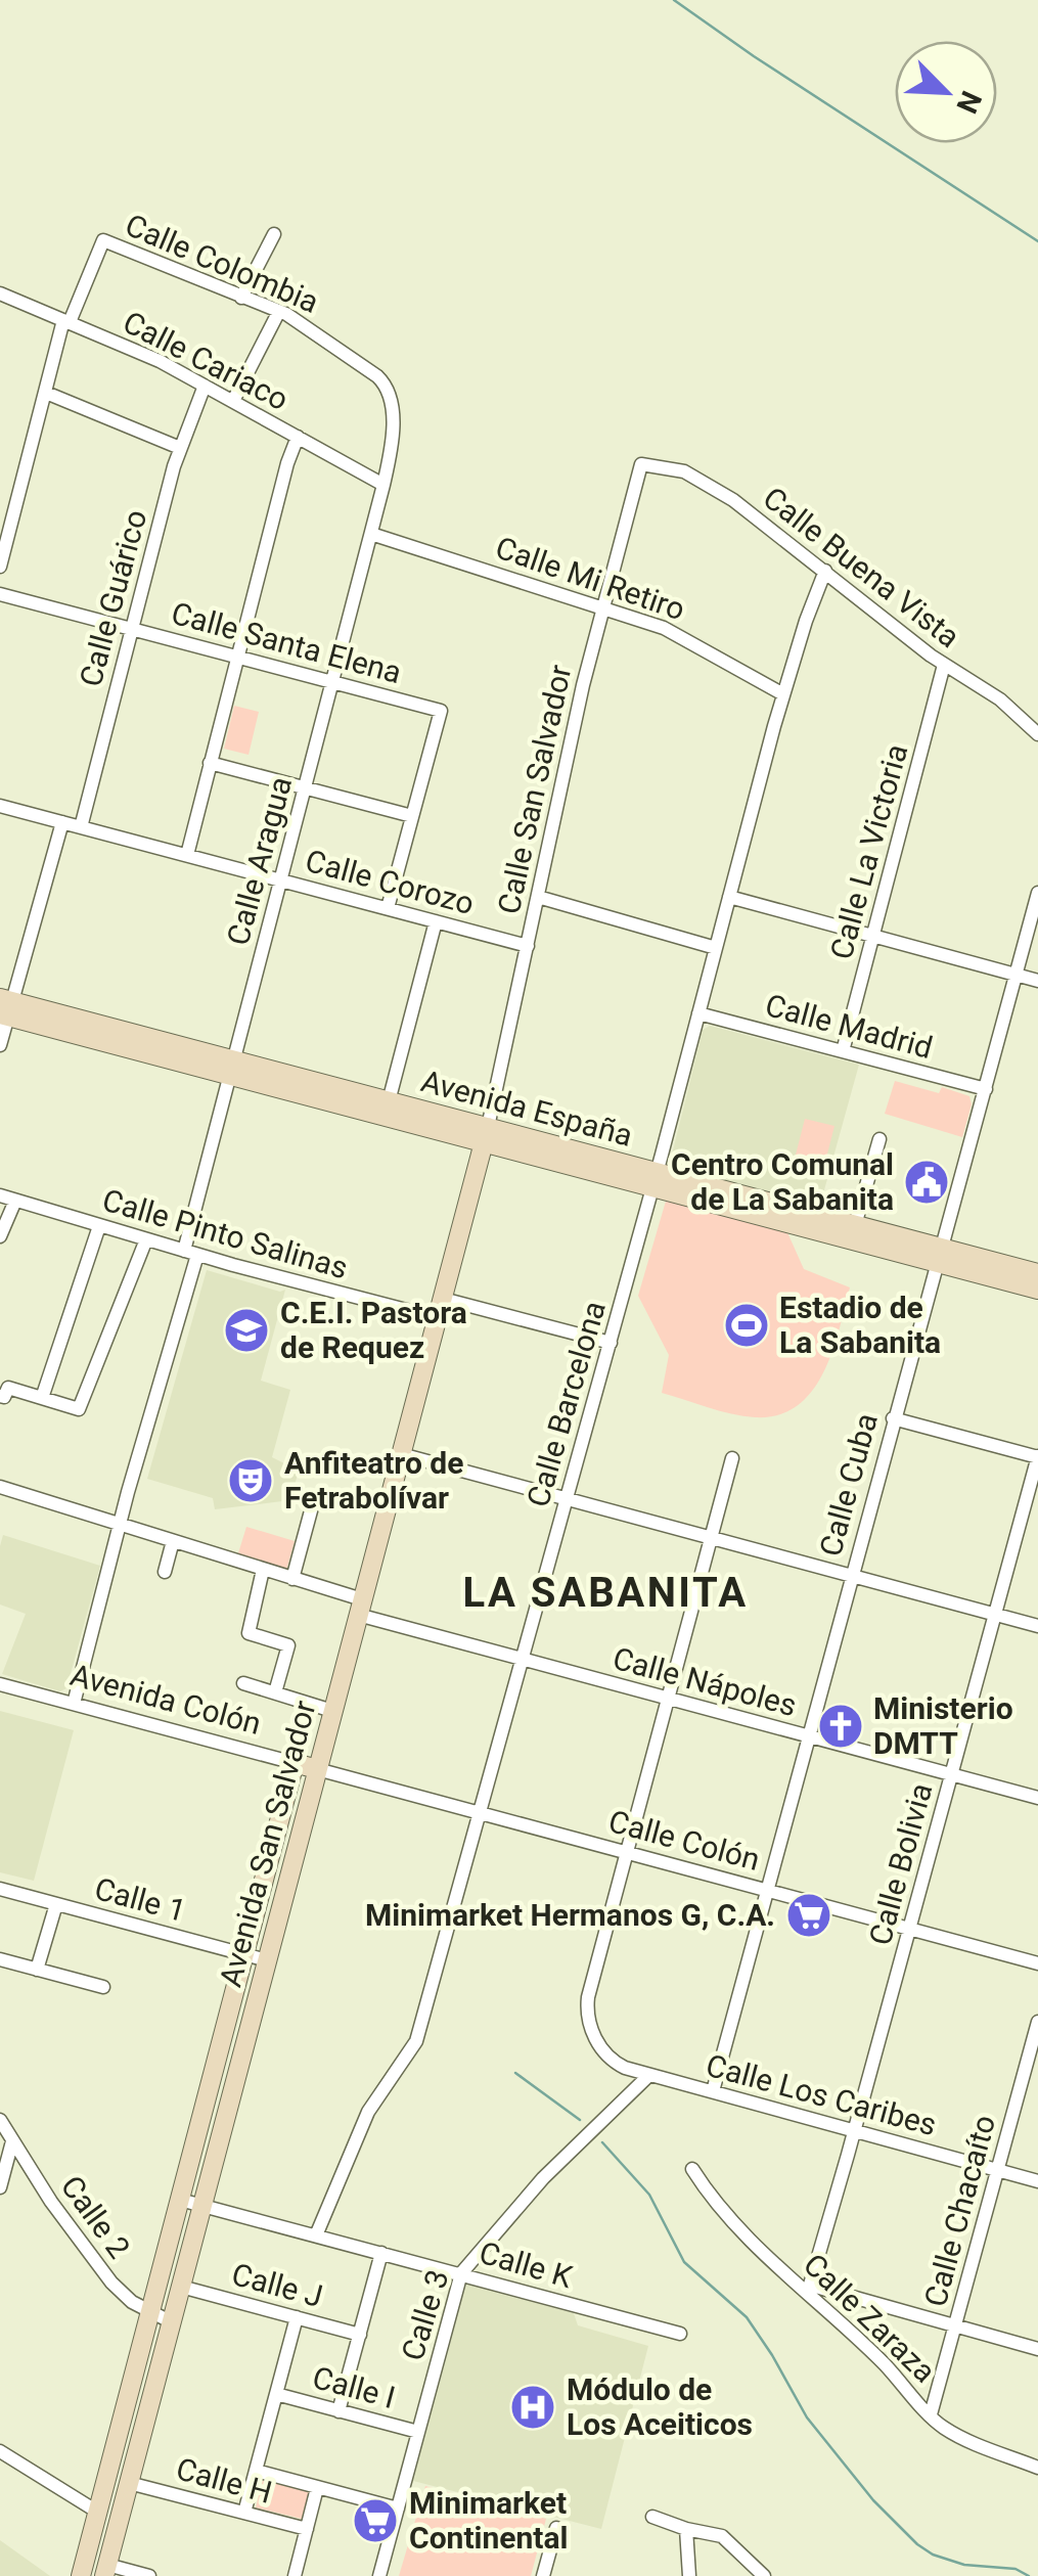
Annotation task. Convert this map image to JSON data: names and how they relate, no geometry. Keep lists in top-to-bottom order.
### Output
{
  "streets": {
    "street": [
      "Calle Colombia",
      "Calle Cariaco",
      "Calle Buena Vista",
      "Calle Mi Retiro",
      "Calle Guárico",
      "Calle Santa Elena",
      "Calle San Salvador",
      "Calle La Victoria",
      "Calle Aragua",
      "Calle Corozo",
      "Calle Madrid",
      "Avenida España",
      "Calle Pinto Salinas",
      "Calle Barcelona",
      "Calle Cuba",
      "Calle Nápoles",
      "Avenida Colón",
      "Calle Colón",
      "Avenida San Salvador",
      "Calle Bolivia",
      "Calle 1",
      "Calle Los Caribes",
      "Calle Chacaíto",
      "Calle 2",
      "Calle K",
      "Calle J",
      "Calle 3",
      "Calle Zaraza",
      "Calle I",
      "Calle H"
    ]
  },
  "crossings": [
    ["Calle Colombia", "Calle Cariaco"],
    ["Calle Colombia", "Calle Aragua"],
    ["Calle Cariaco", "Calle Guárico"],
    ["Calle Cariaco", "Calle Aragua"],
    ["Calle Buena Vista", "Calle San Salvador"],
    ["Calle Buena Vista", "Calle La Victoria"],
    ["Calle Buena Vista", "Calle Barcelona"],
    ["Calle Mi Retiro", "Calle San Salvador"],
    ["Calle Mi Retiro", "Calle Aragua"],
    ["Calle Mi Retiro", "Calle Barcelona"],
    ["Calle Guárico", "Calle Santa Elena"],
    ["Calle Guárico", "Calle Corozo"],
    ["Calle Santa Elena", "Calle Aragua"],
    ["Calle San Salvador", "Calle Corozo"],
    ["Calle San Salvador", "Avenida España"],
    ["Calle San Salvador", "Avenida San Salvador"],
    ["Calle La Victoria", "Calle Madrid"],
    ["Calle Aragua", "Calle Corozo"],
    ["Calle Aragua", "Avenida España"],
    ["Calle Aragua", "Calle Pinto Salinas"],
    ["Calle Aragua", "Calle Nápoles"],
    ["Calle Aragua", "Avenida Colón"],
    ["Calle Madrid", "Calle Barcelona"],
    ["Calle Madrid", "Calle Cuba"],
    ["Avenida España", "Calle Barcelona"],
    ["Avenida España", "Calle Cuba"],
    ["Avenida España", "Avenida San Salvador"],
    ["Calle Pinto Salinas", "Avenida San Salvador"],
    ["Calle Barcelona", "Calle Nápoles"],
    ["Calle Barcelona", "Calle Colón"],
    ["Calle Barcelona", "Calle K"],
    ["Calle Cuba", "Calle Nápoles"],
    ["Calle Cuba", "Calle Colón"],
    ["Calle Cuba", "Calle Los Caribes"],
    ["Calle Nápoles", "Avenida San Salvador"],
    ["Calle Nápoles", "Calle Bolivia"],
    ["Avenida Colón", "Calle Colón"],
    ["Avenida Colón", "Avenida San Salvador"],
    ["Calle Colón", "Avenida San Salvador"],
    ["Calle Colón", "Calle Bolivia"],
    ["Avenida San Salvador", "Calle 1"],
    ["Avenida San Salvador", "Calle 2"],
    ["Avenida San Salvador", "Calle K"],
    ["Avenida San Salvador", "Calle J"],
    ["Avenida San Salvador", "Calle H"],
    ["Calle Bolivia", "Calle Los Caribes"],
    ["Calle Bolivia", "Calle Zaraza"],
    ["Calle Los Caribes", "Calle Chacaíto"],
    ["Calle Los Caribes", "Calle 3"],
    ["Calle Chacaíto", "Calle Zaraza"],
    ["Calle K", "Calle 3"],
    ["Calle 3", "Calle I"],
    ["Calle 3", "Calle H"]
  ],
  "districts": ["LA SABANITA"],
  "places": {
    "public building": ["Centro Comunal de La Sabanita"],
    "sports": ["Estadio de La Sabanita"],
    "school or university": ["C.E.I. Pastora de Requez"],
    "theatre": ["Anfiteatro de Fetrabolívar"],
    "church": ["Ministerio DMTT"],
    "supermarket": ["Minimarket Hermanos G, C.A.", "Minimarket Continental"],
    "hospital": ["Módulo de Los Aceiticos"]
  },
  "north": "bottom right"
}
